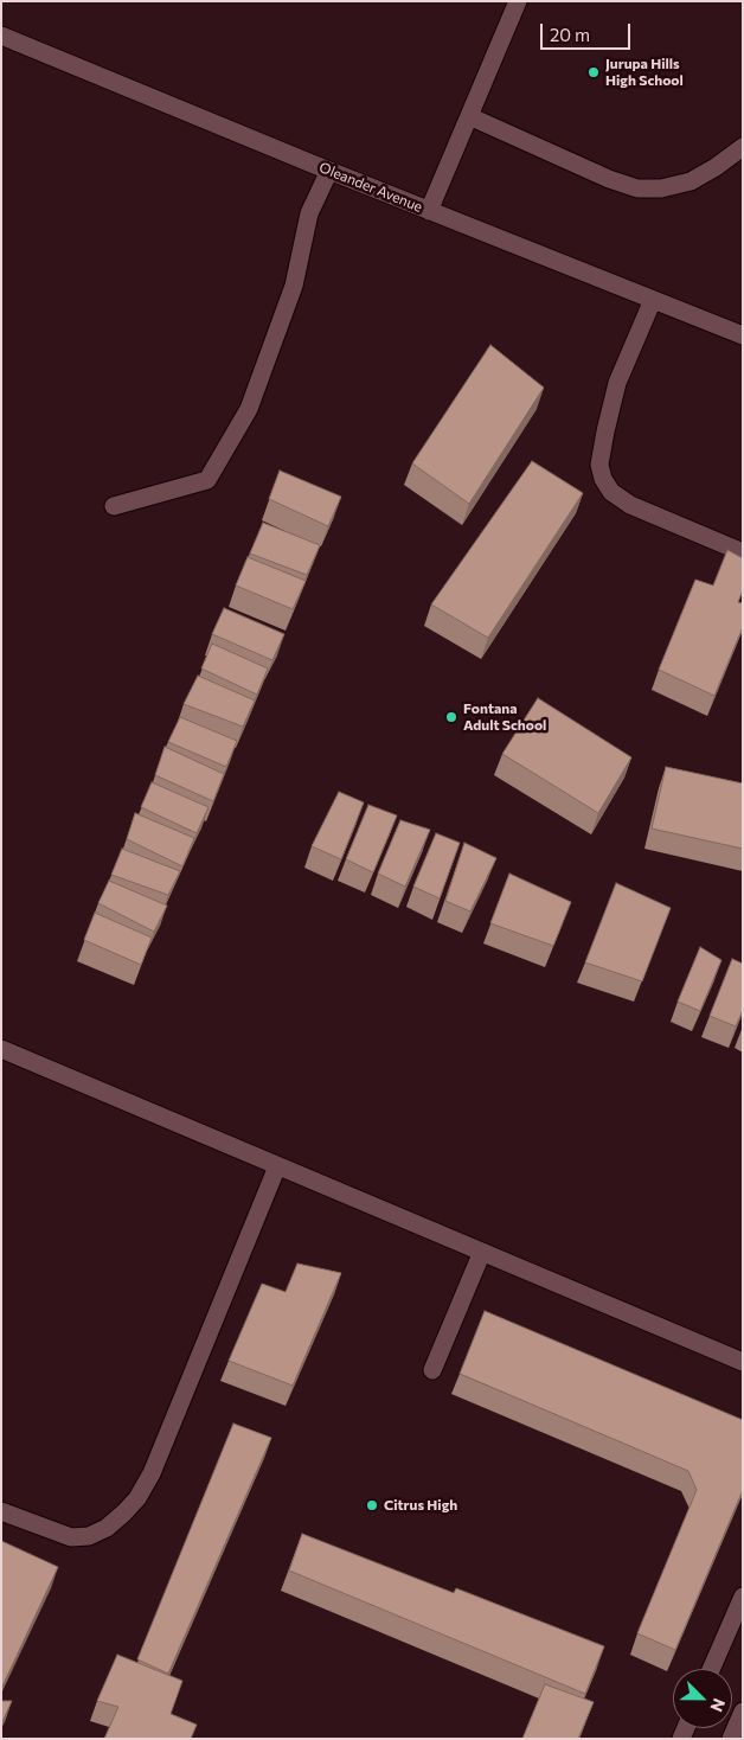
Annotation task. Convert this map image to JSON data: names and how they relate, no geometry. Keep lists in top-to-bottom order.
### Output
{
  "streets": {
    "street": ["Oleander Avenue"]
  },
  "places": ["Jurupa Hills High School", "Fontana Adult School", "Citrus High"],
  "scale_bar": "20 m",
  "north": "bottom right"
}
